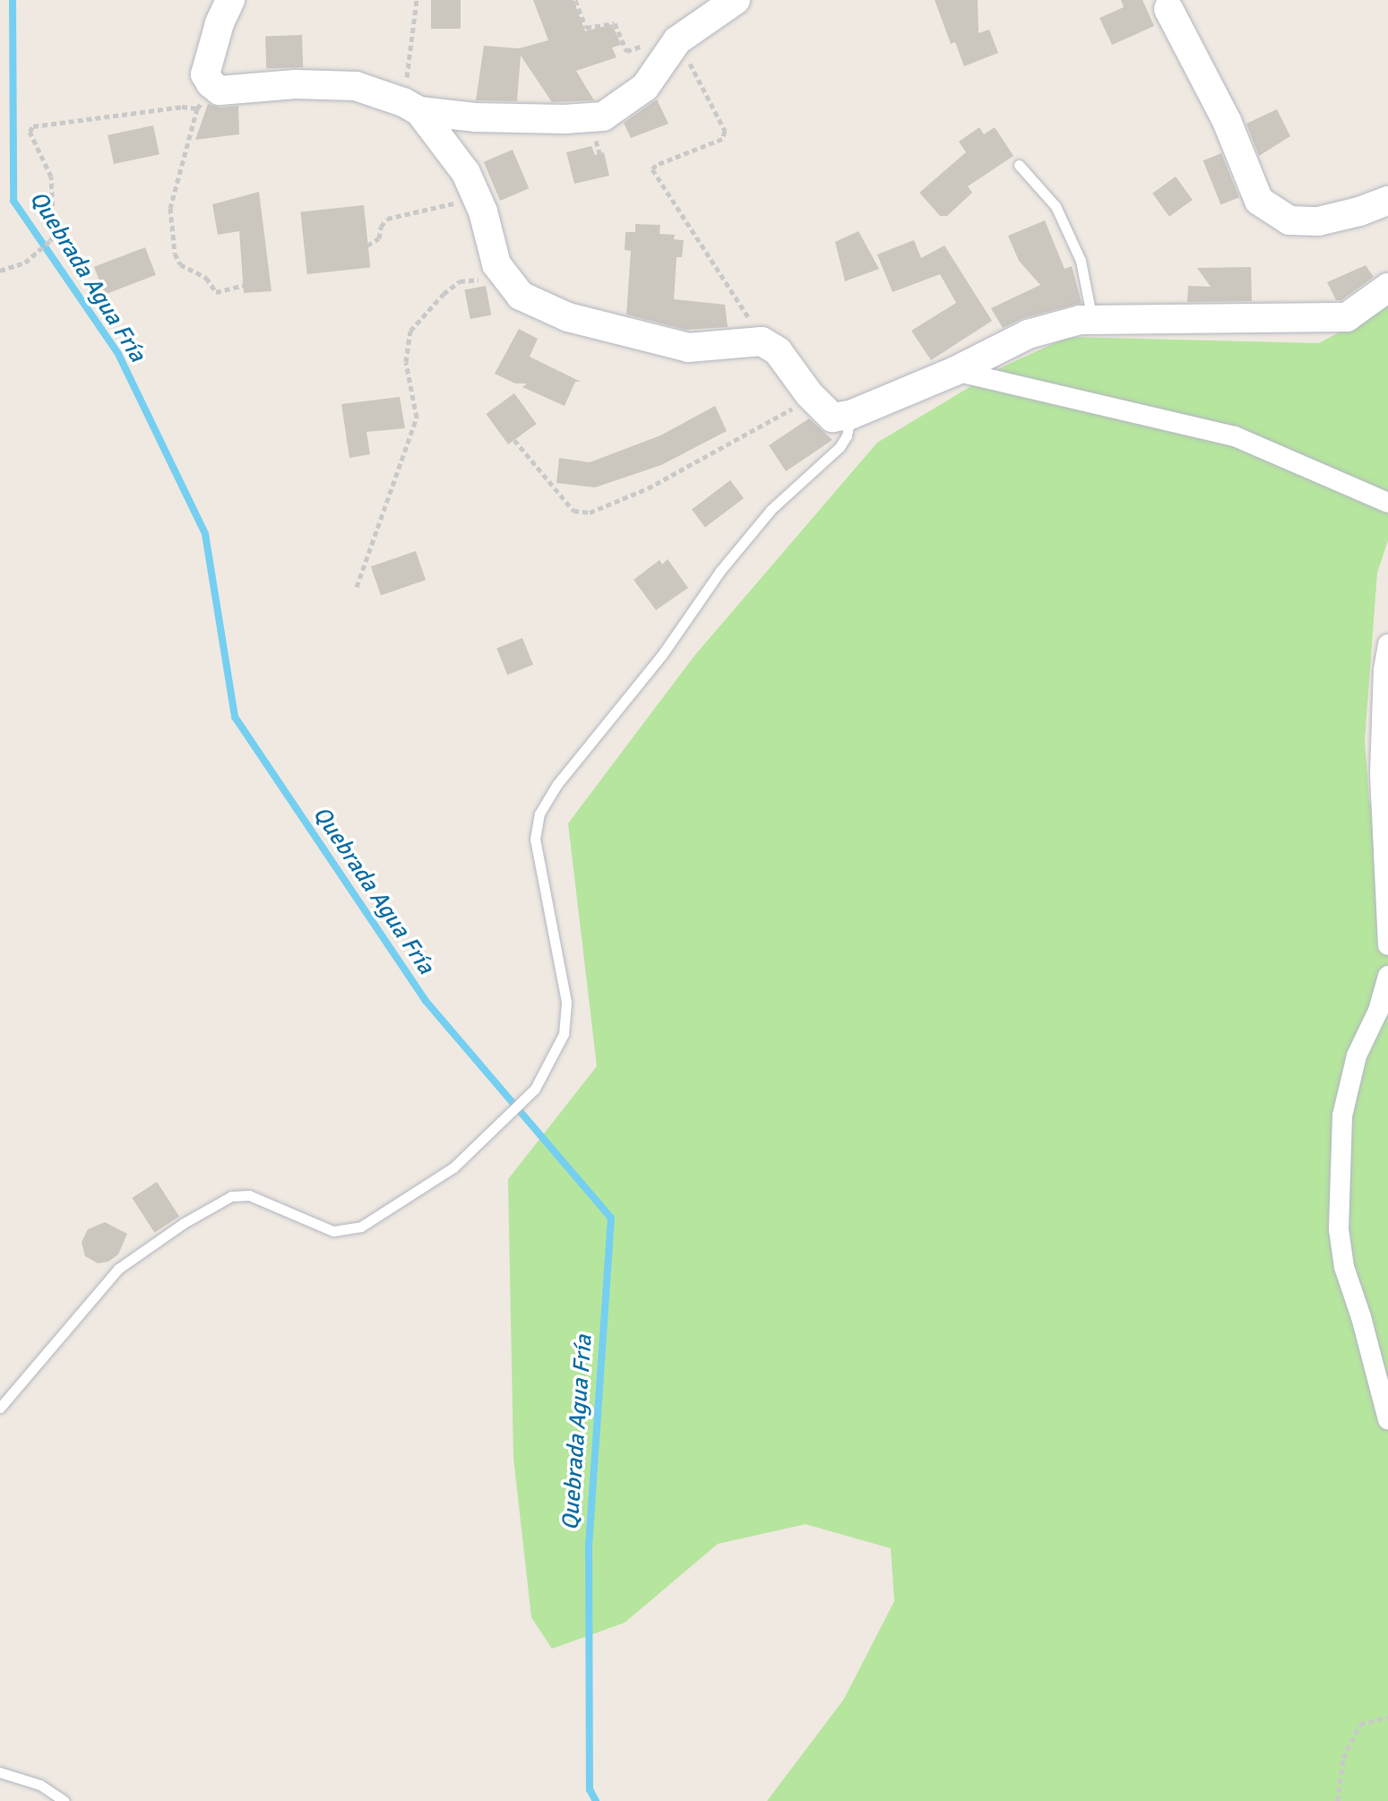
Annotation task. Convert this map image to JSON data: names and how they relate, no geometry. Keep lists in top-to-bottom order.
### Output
{
  "water": ["Quebrada Agua Fría"]
}
